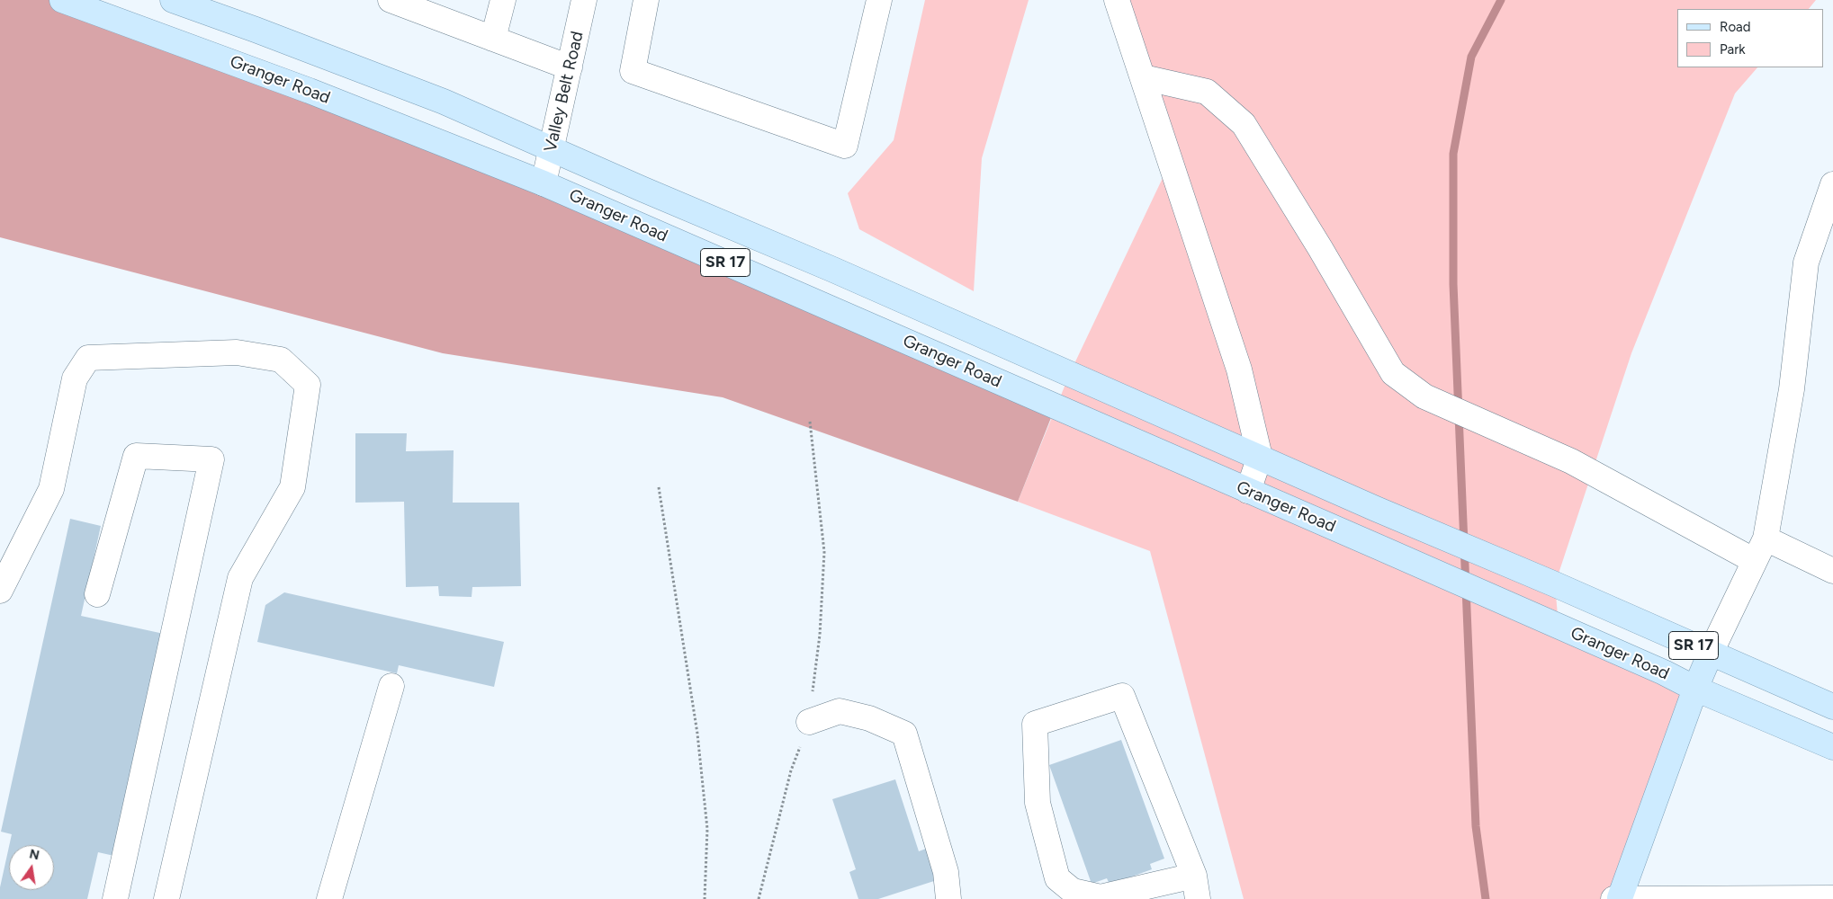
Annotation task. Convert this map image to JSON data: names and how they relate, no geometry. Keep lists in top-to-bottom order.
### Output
{
  "streets": {
    "main road": ["Granger Road", "SR 17"],
    "street": ["Valley Belt Road"]
  },
  "crossings": [
    ["Granger Road", "Valley Belt Road"]
  ],
  "legend": ["Road", "Park"],
  "north": "top"
}
